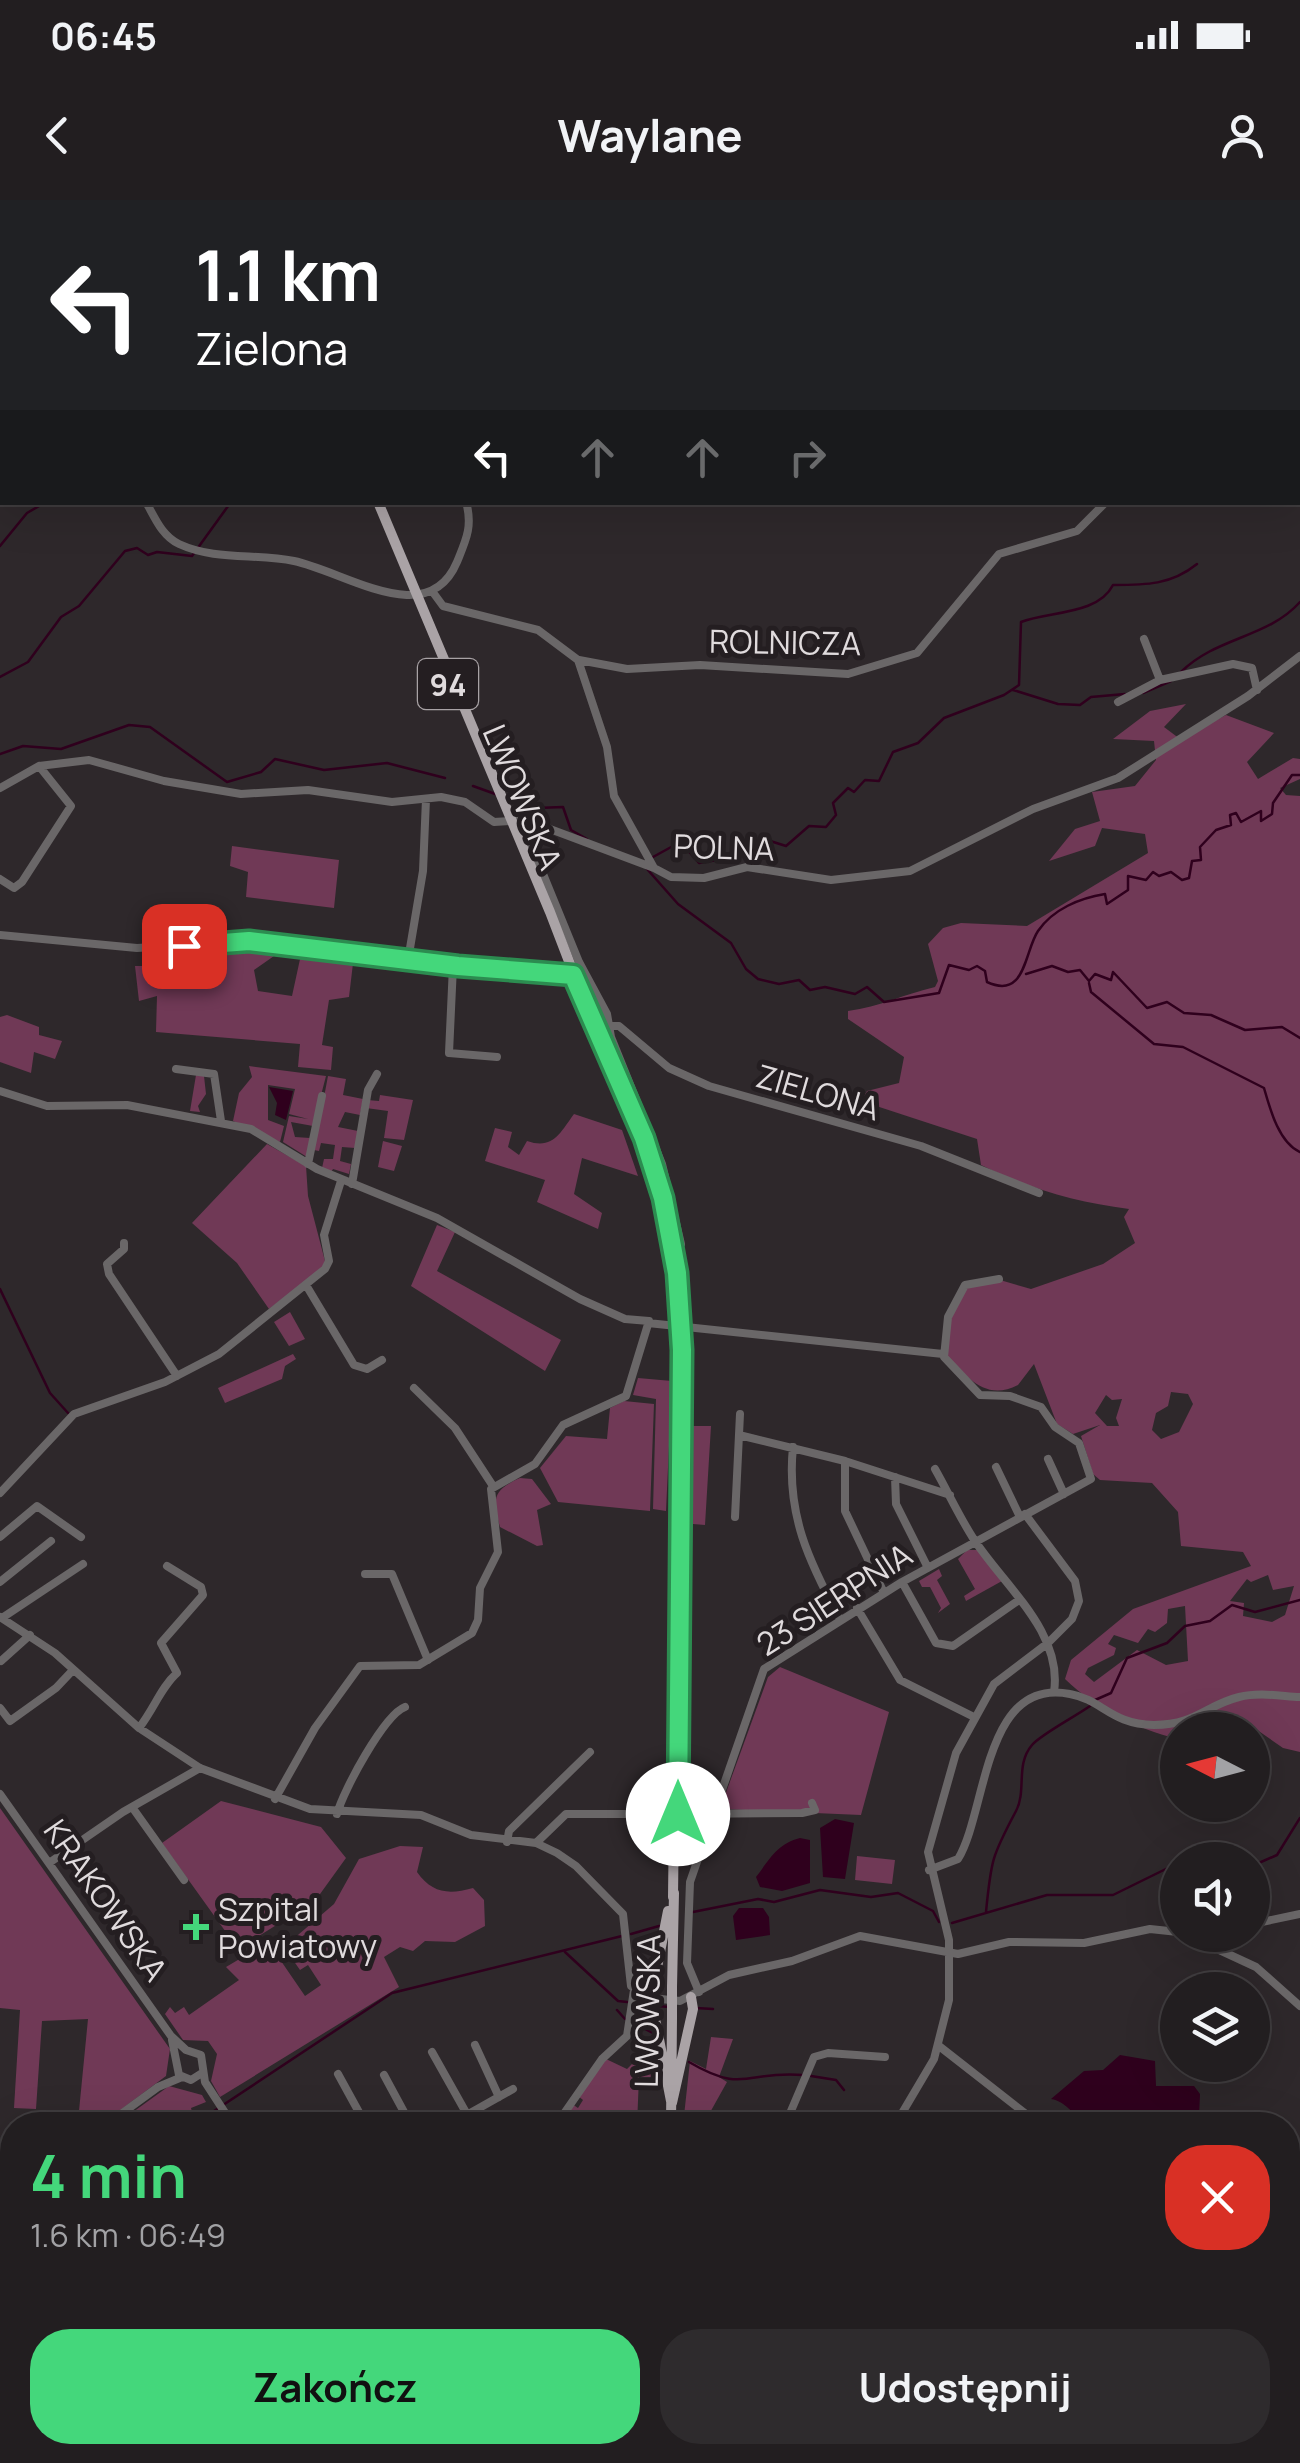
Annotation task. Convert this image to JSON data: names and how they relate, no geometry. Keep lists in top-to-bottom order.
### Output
{
  "streets": {
    "main road": ["94", "LWOWSKA"],
    "street": [
      "ROLNICZA",
      "POLNA",
      "ZIELONA",
      "23 SIERPNIA",
      "KRAKOWSKA"
    ]
  },
  "crossings": [
    ["ROLNICZA", "POLNA"]
  ],
  "places": {
    "health": ["Szpital Powiatowy"]
  },
  "north": "left",
  "page": {
    "status": "06:45",
    "header": "Waylane",
    "turn": ["1.1 km", "Zielona"],
    "heading": ["4 min", "1.6 km · 06:49"],
    "buttons": ["Zakończ", "Udostępnij"]
  }
}
